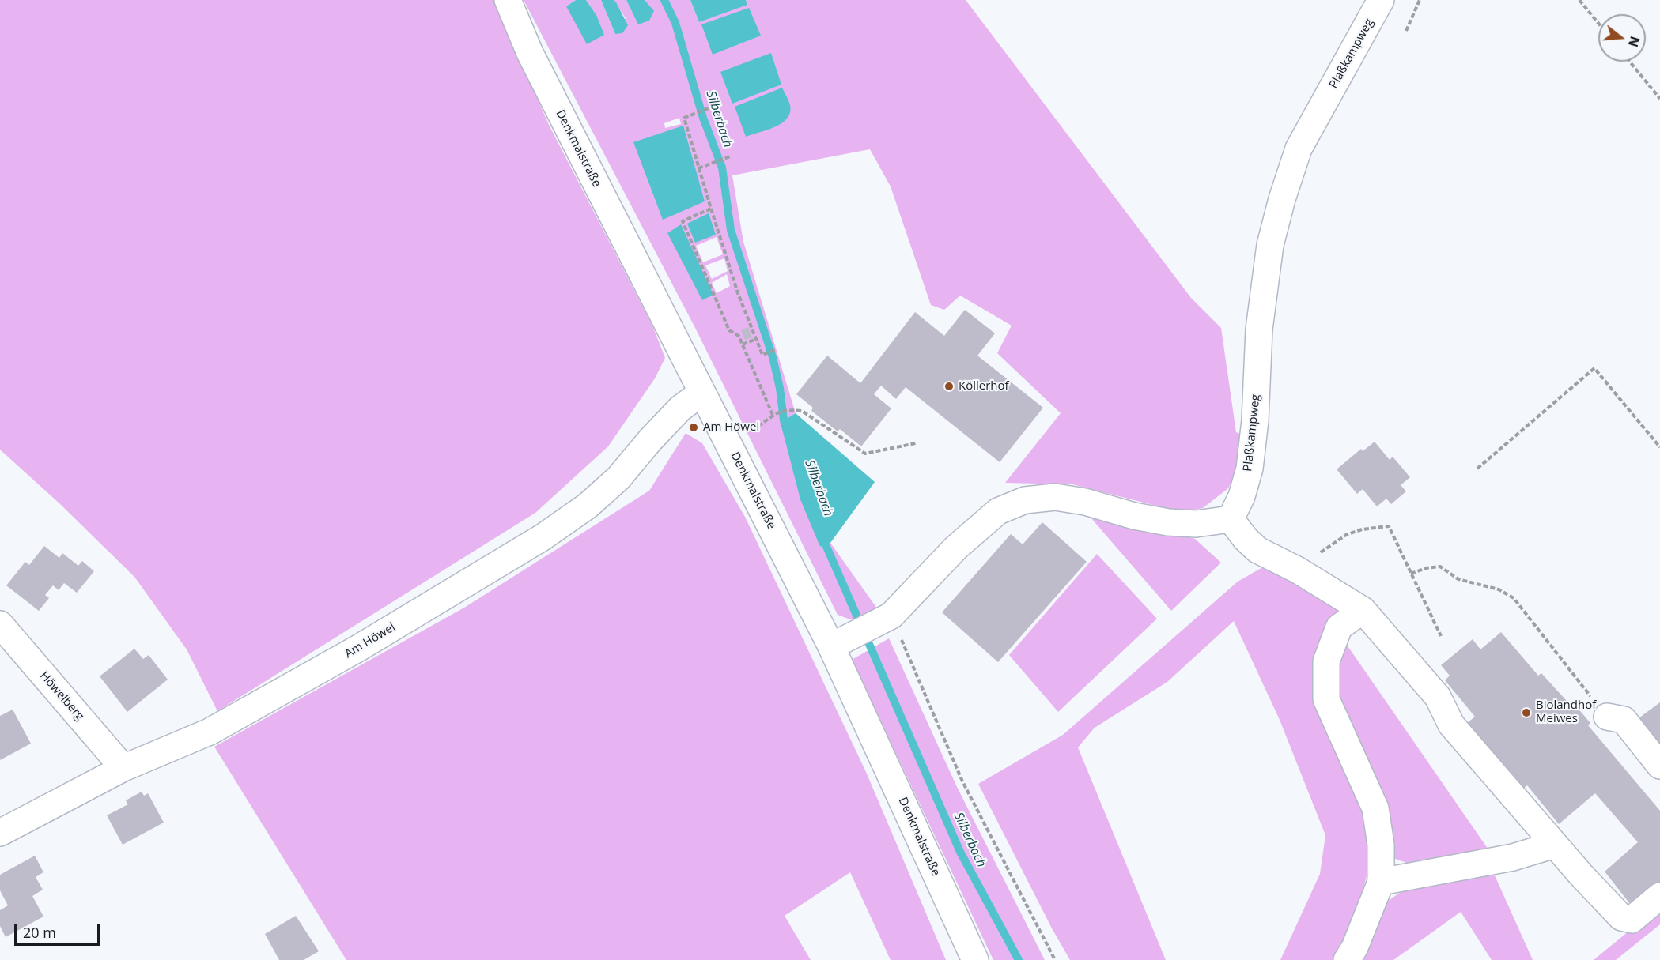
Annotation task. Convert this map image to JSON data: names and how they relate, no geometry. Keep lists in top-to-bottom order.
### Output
{
  "streets": {
    "street": [
      "Plaßkampweg",
      "Denkmalstraße",
      "Am Höwel",
      "Höwelberg"
    ]
  },
  "crossings": [
    ["Denkmalstraße", "Am Höwel"],
    ["Am Höwel", "Höwelberg"]
  ],
  "water": ["Silberbach"],
  "places": ["Köllerhof", "Am Höwel", "Biolandhof Meiwes"],
  "scale_bar": "20 m",
  "north": "right"
}
